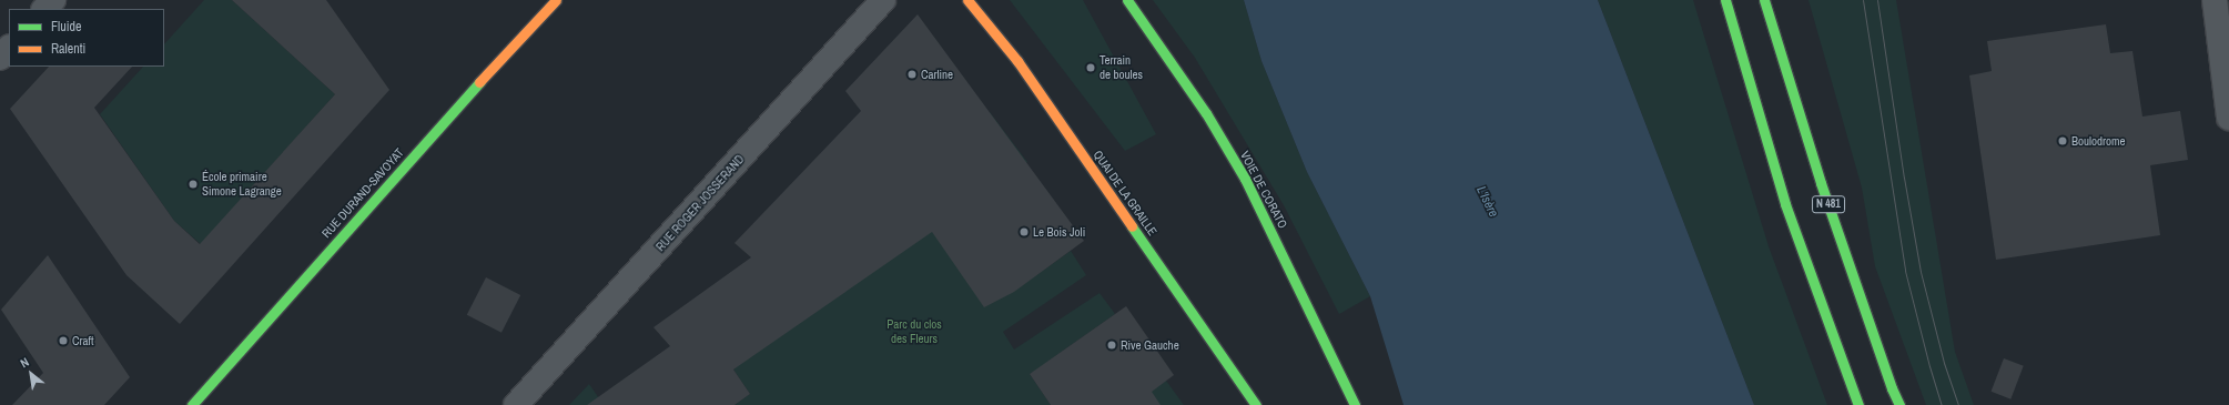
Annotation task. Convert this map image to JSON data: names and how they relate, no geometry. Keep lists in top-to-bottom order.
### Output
{
  "streets": {
    "main road": [
      "VOIE DE CORATO",
      "RUE DURAND-SAVOYAT",
      "QUAI DE LA GRAILLE",
      "N 481"
    ],
    "street": ["RUE ROGER JOSSERAND"]
  },
  "water": ["L'Isère"],
  "parks": ["Parc du clos des Fleurs"],
  "places": [
    "Terrain de boules",
    "Carline",
    "Boulodrome",
    "École primaire Simone Lagrange",
    "Le Bois Joli",
    "Craft",
    "Rive Gauche"
  ],
  "legend": ["Fluide", "Ralenti"],
  "north": "top left"
}
